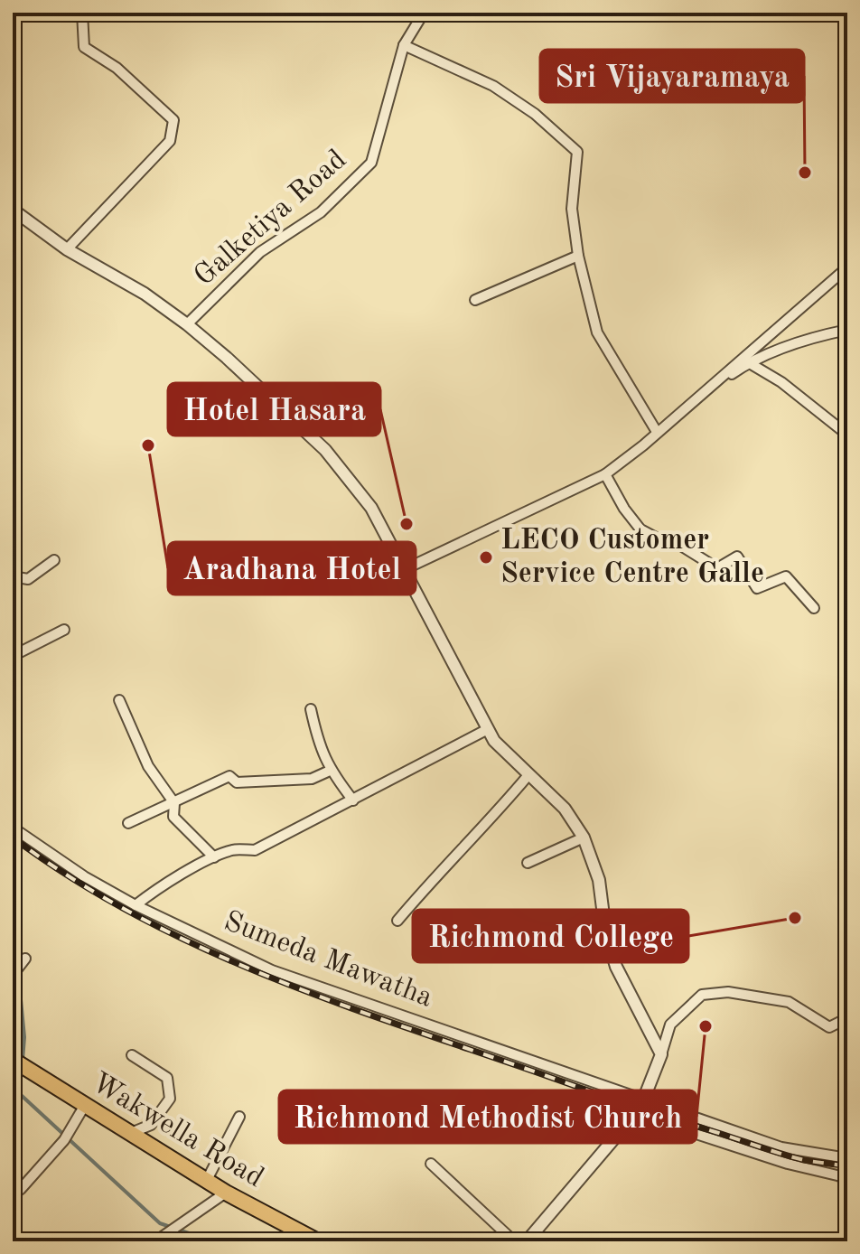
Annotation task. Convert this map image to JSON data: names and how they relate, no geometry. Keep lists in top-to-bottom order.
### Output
{
  "streets": {
    "main road": ["Wakwella Road"],
    "street": ["Galketiya Road", "Sumeda Mawatha"]
  },
  "places": [
    "Sri Vijayaramaya",
    "Aradhana Hotel",
    "Hotel Hasara",
    "LECO Customer Service Centre Galle",
    "Richmond College",
    "Richmond Methodist Church"
  ]
}
